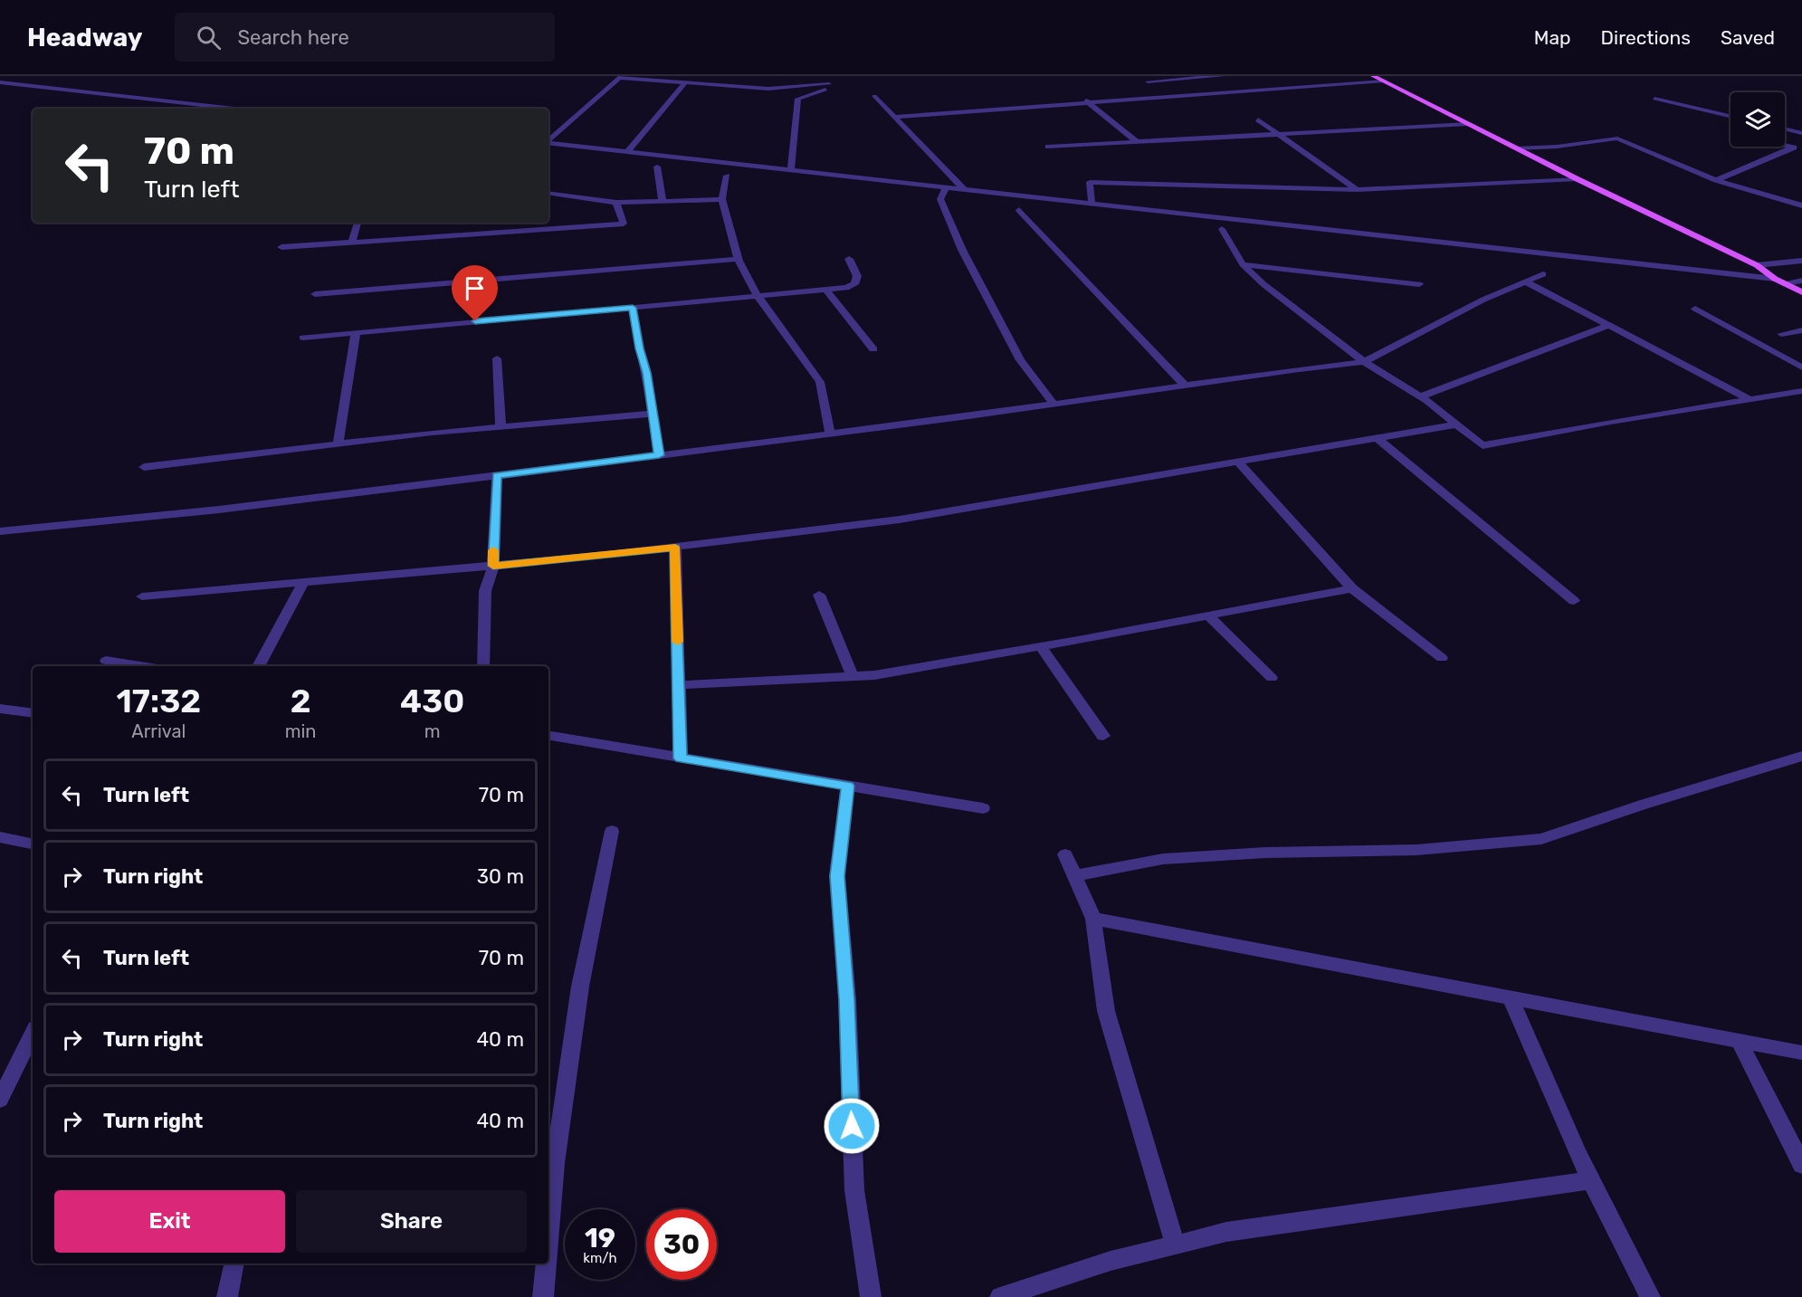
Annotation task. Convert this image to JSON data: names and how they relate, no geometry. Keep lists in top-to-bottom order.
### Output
{
  "page": {
    "header": "Headway",
    "search": "Search here",
    "nav": ["Map", "Directions", "Saved"],
    "turn": ["70 m", "Turn left"],
    "eta": [
      "17:32",
      "Arrival",
      "2",
      "min",
      "430",
      "m"
    ],
    "list": [
      {
        "name": "Turn left",
        "value": "70 m"
      },
      {
        "name": "Turn right",
        "value": "30 m"
      },
      {
        "name": "Turn left",
        "value": "70 m"
      },
      {
        "name": "Turn right",
        "value": "40 m"
      },
      {
        "name": "Turn right",
        "value": "40 m"
      }
    ],
    "buttons": ["Exit", "Share"],
    "speed": "19 km/h",
    "limit": "30"
  }
}
